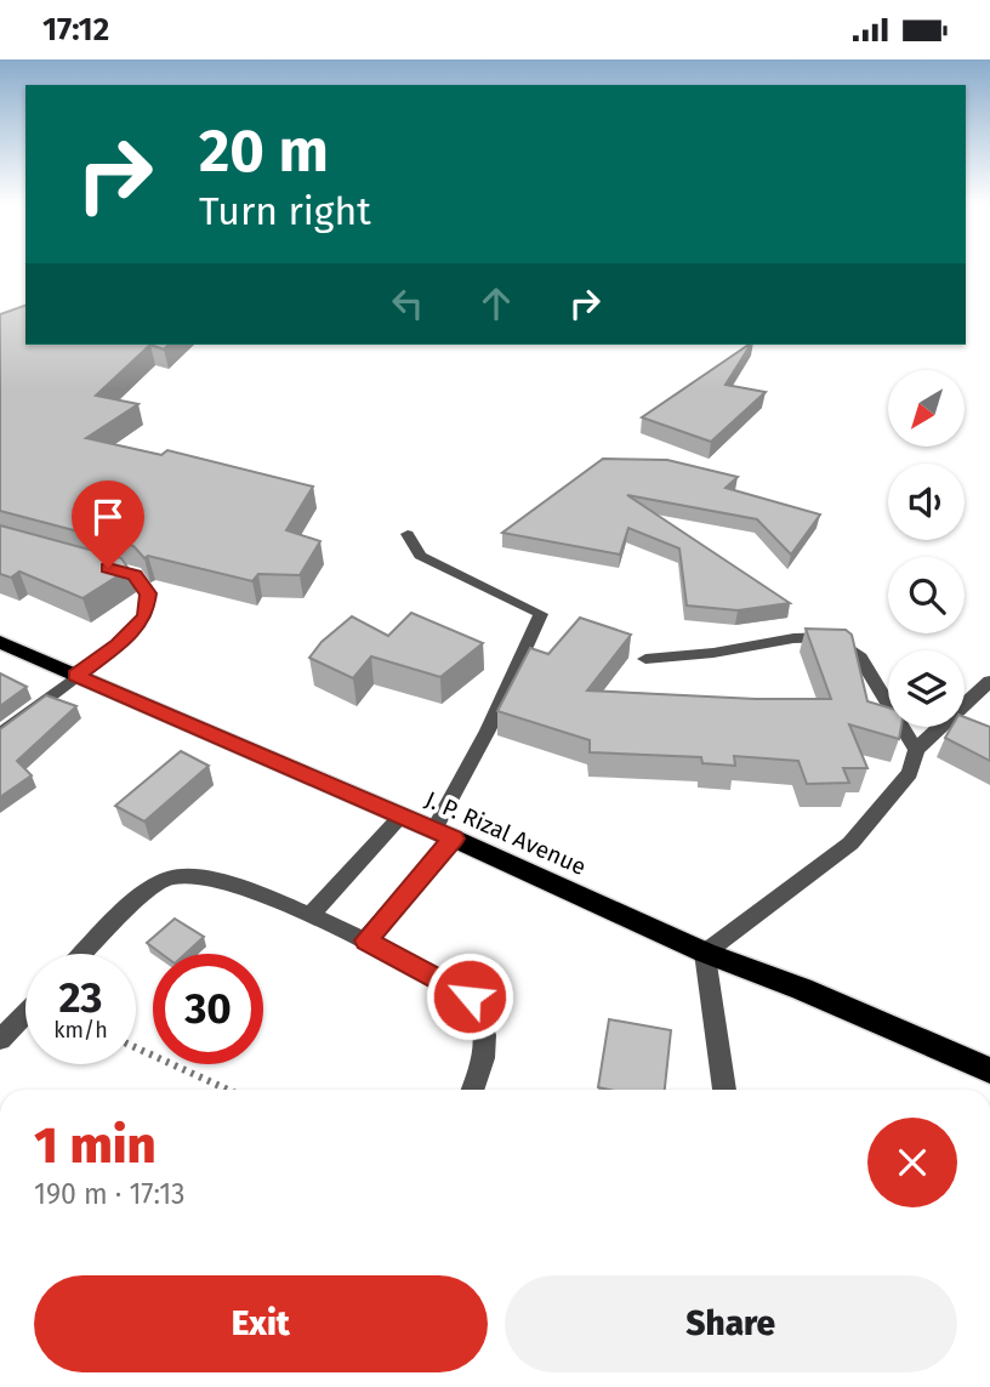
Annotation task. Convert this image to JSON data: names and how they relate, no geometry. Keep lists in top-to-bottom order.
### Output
{
  "streets": {
    "main road": ["J. P. Rizal Avenue"]
  },
  "north": "bottom left",
  "page": {
    "status": "17:12",
    "turn": ["20 m", "Turn right"],
    "speed": "23 km/h",
    "limit": "30",
    "heading": ["1 min", "190 m · 17:13"],
    "buttons": ["Exit", "Share"]
  }
}
